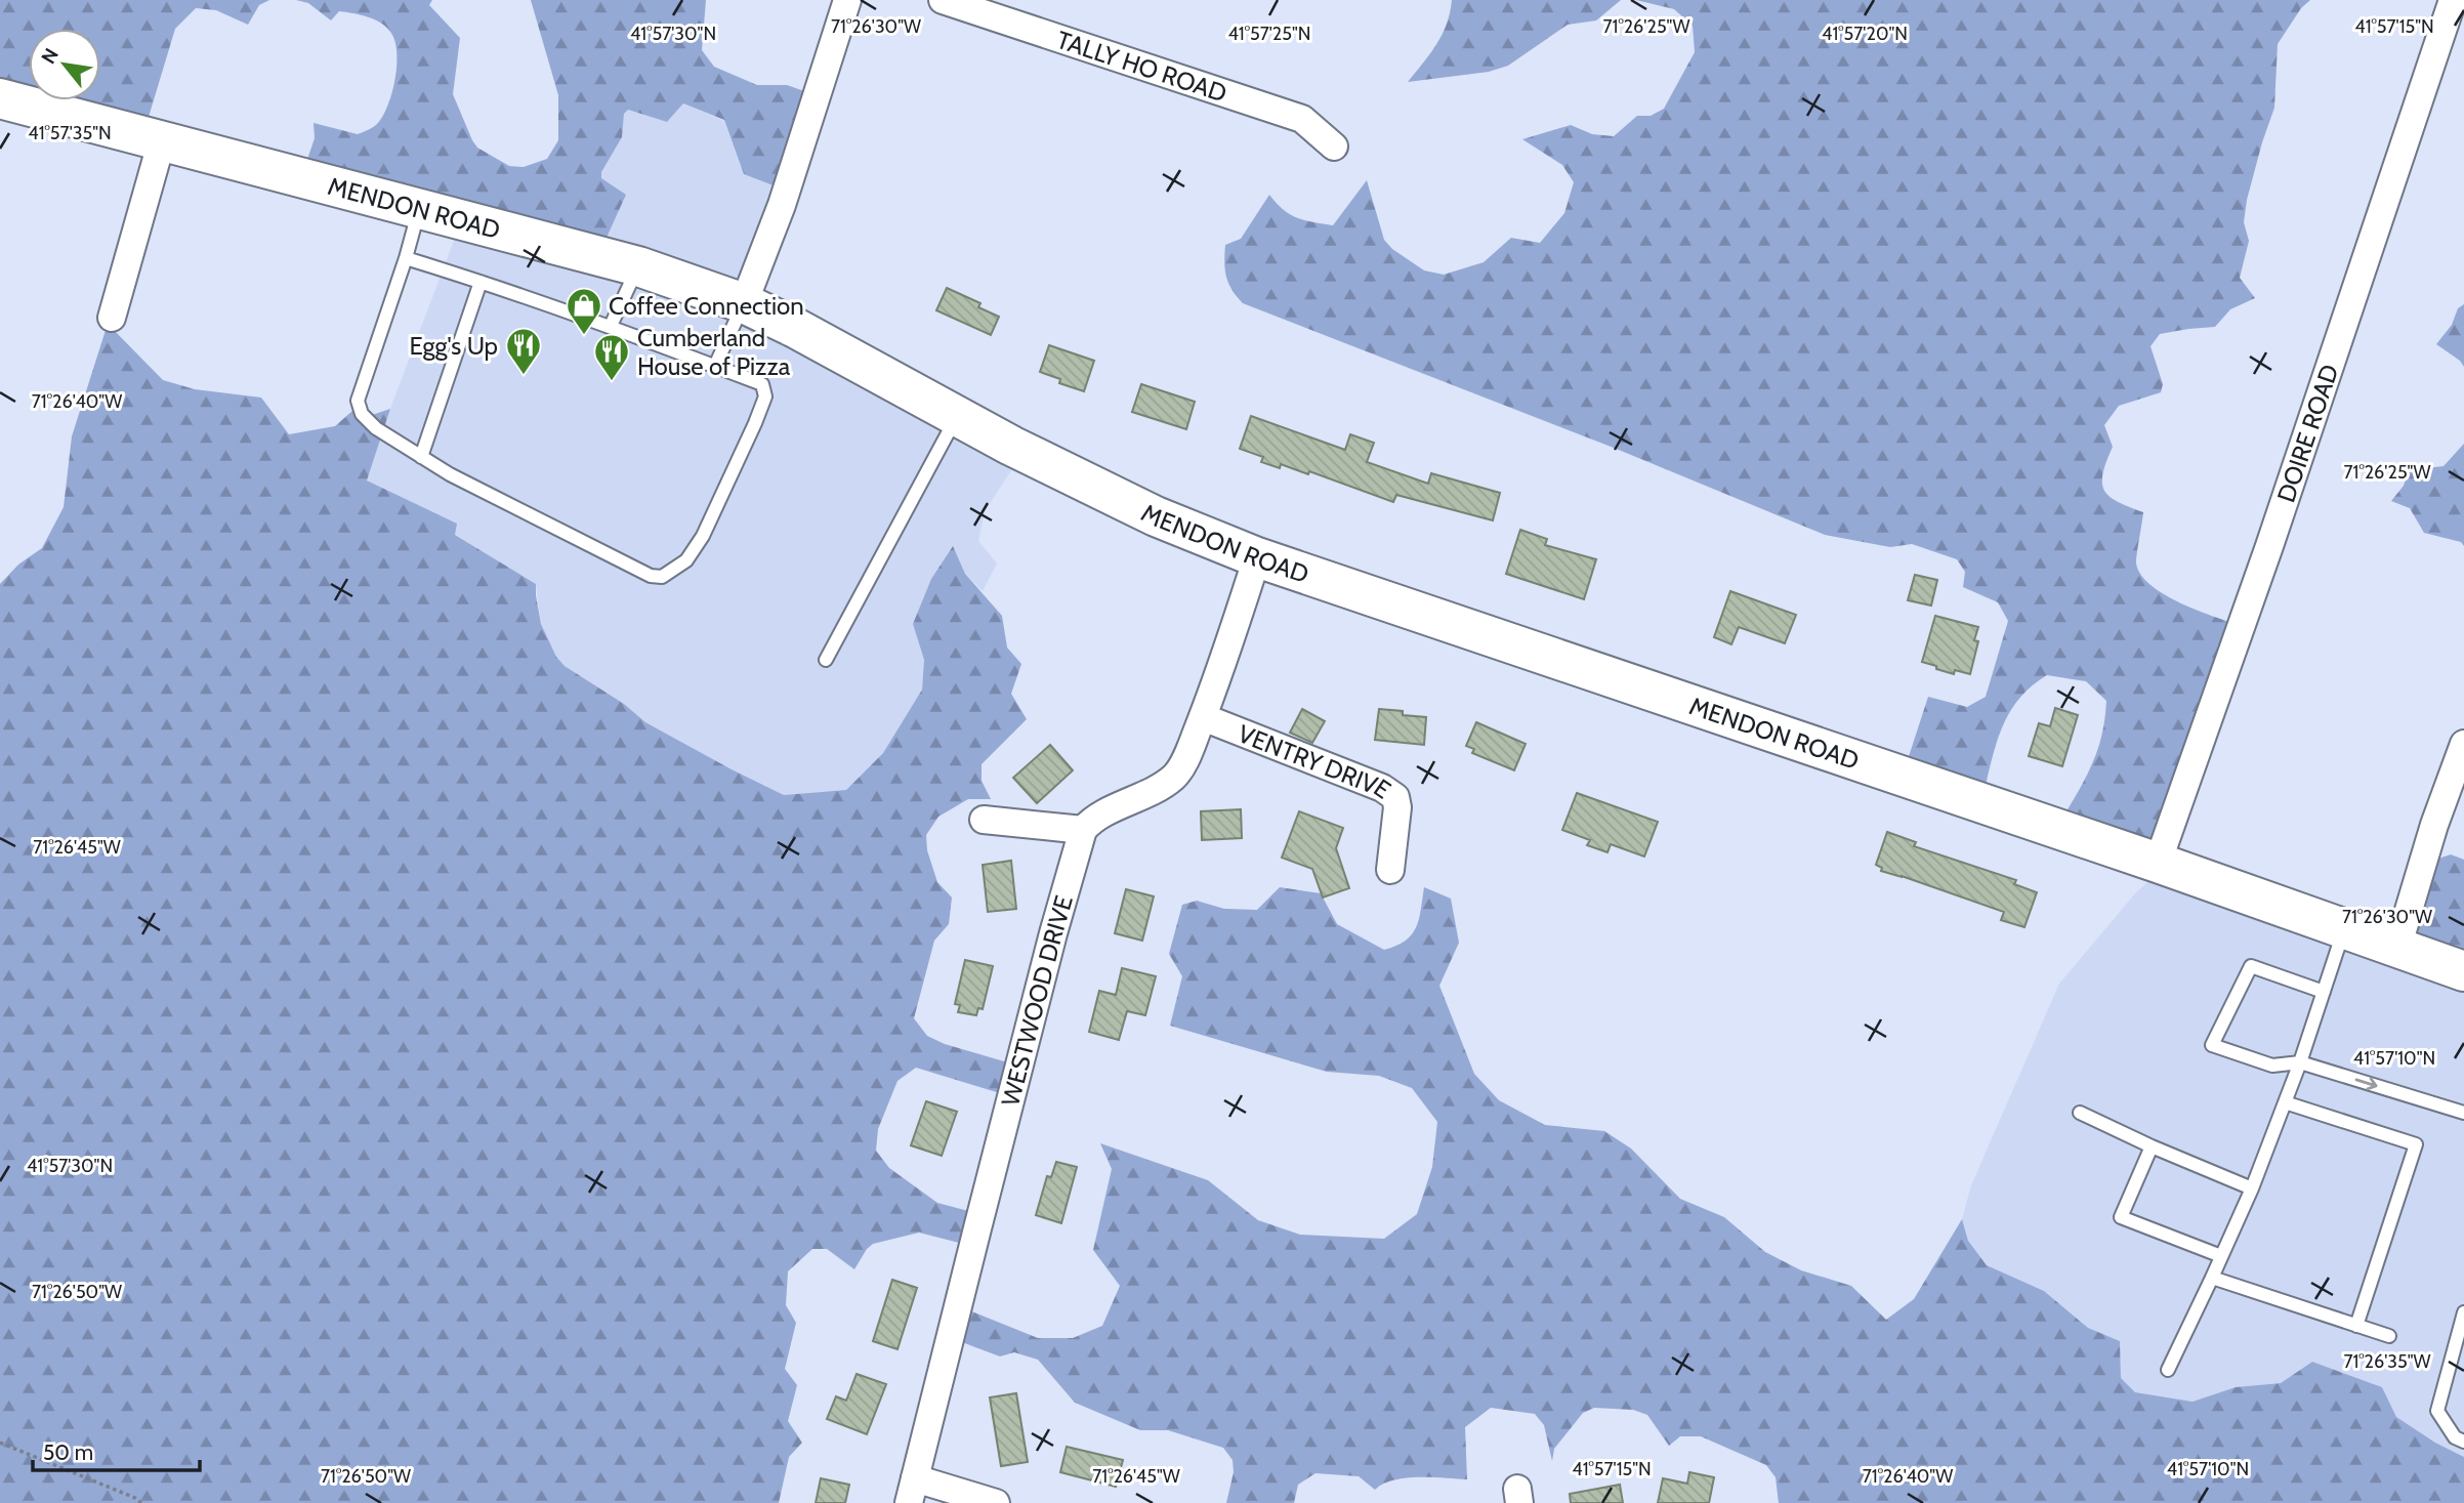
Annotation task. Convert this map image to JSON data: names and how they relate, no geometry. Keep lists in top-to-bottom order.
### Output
{
  "streets": {
    "main road": ["MENDON ROAD"],
    "street": [
      "TALLY HO ROAD",
      "DOIRE ROAD",
      "VENTRY DRIVE",
      "WESTWOOD DRIVE"
    ]
  },
  "crossings": [
    ["MENDON ROAD", "DOIRE ROAD"]
  ],
  "places": {
    "shop": ["Coffee Connection"],
    "restaurant": ["Egg's Up", "Cumberland House of Pizza"]
  },
  "scale_bar": "50 m",
  "north": "top left",
  "coordinates": [
    "41°57'15\"N",
    "71°26'30\"W",
    "71°26'25\"W",
    "41°57'30\"N",
    "41°57'25\"N",
    "41°57'20\"N",
    "41°57'35\"N",
    "71°26'40\"W",
    "71°26'45\"W",
    "41°57'10\"N",
    "71°26'50\"W",
    "71°26'35\"W"
  ]
}
